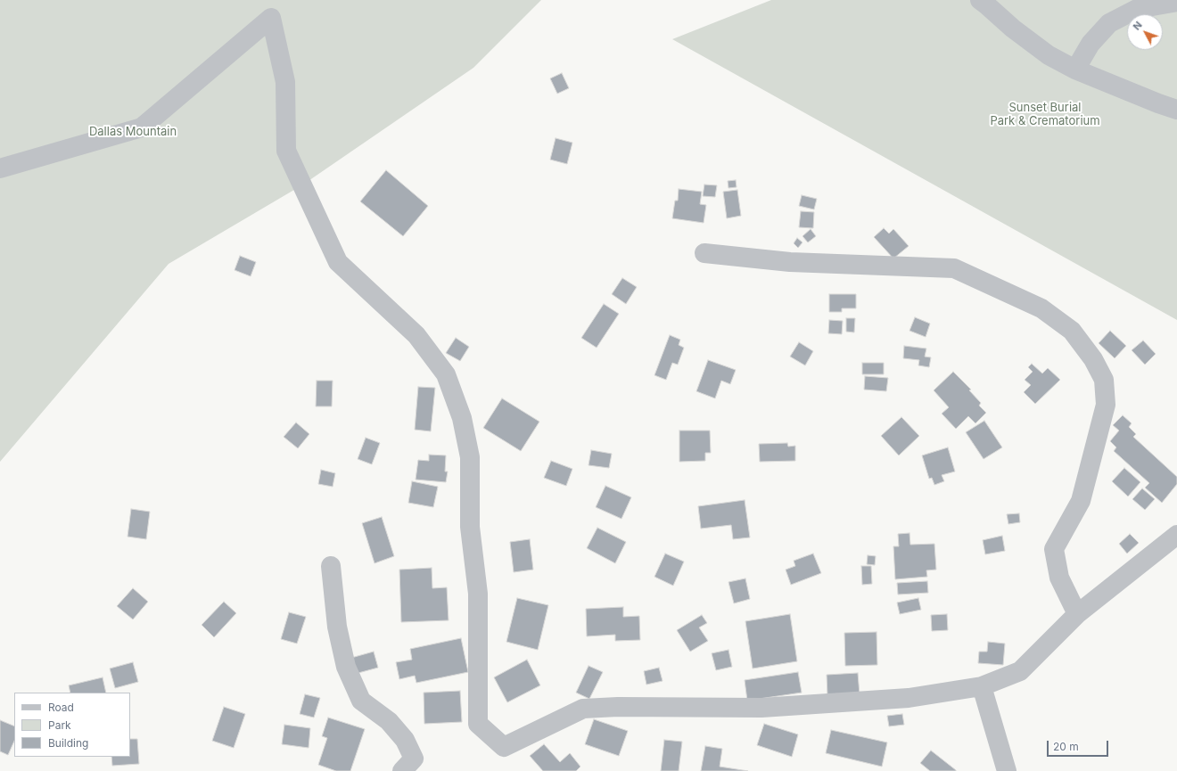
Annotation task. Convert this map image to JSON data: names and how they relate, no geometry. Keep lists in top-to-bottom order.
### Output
{
  "parks": ["Sunset Burial Park & Crematorium", "Dallas Mountain"],
  "legend": ["Road", "Park", "Building"],
  "scale_bar": "20 m",
  "north": "top left"
}
